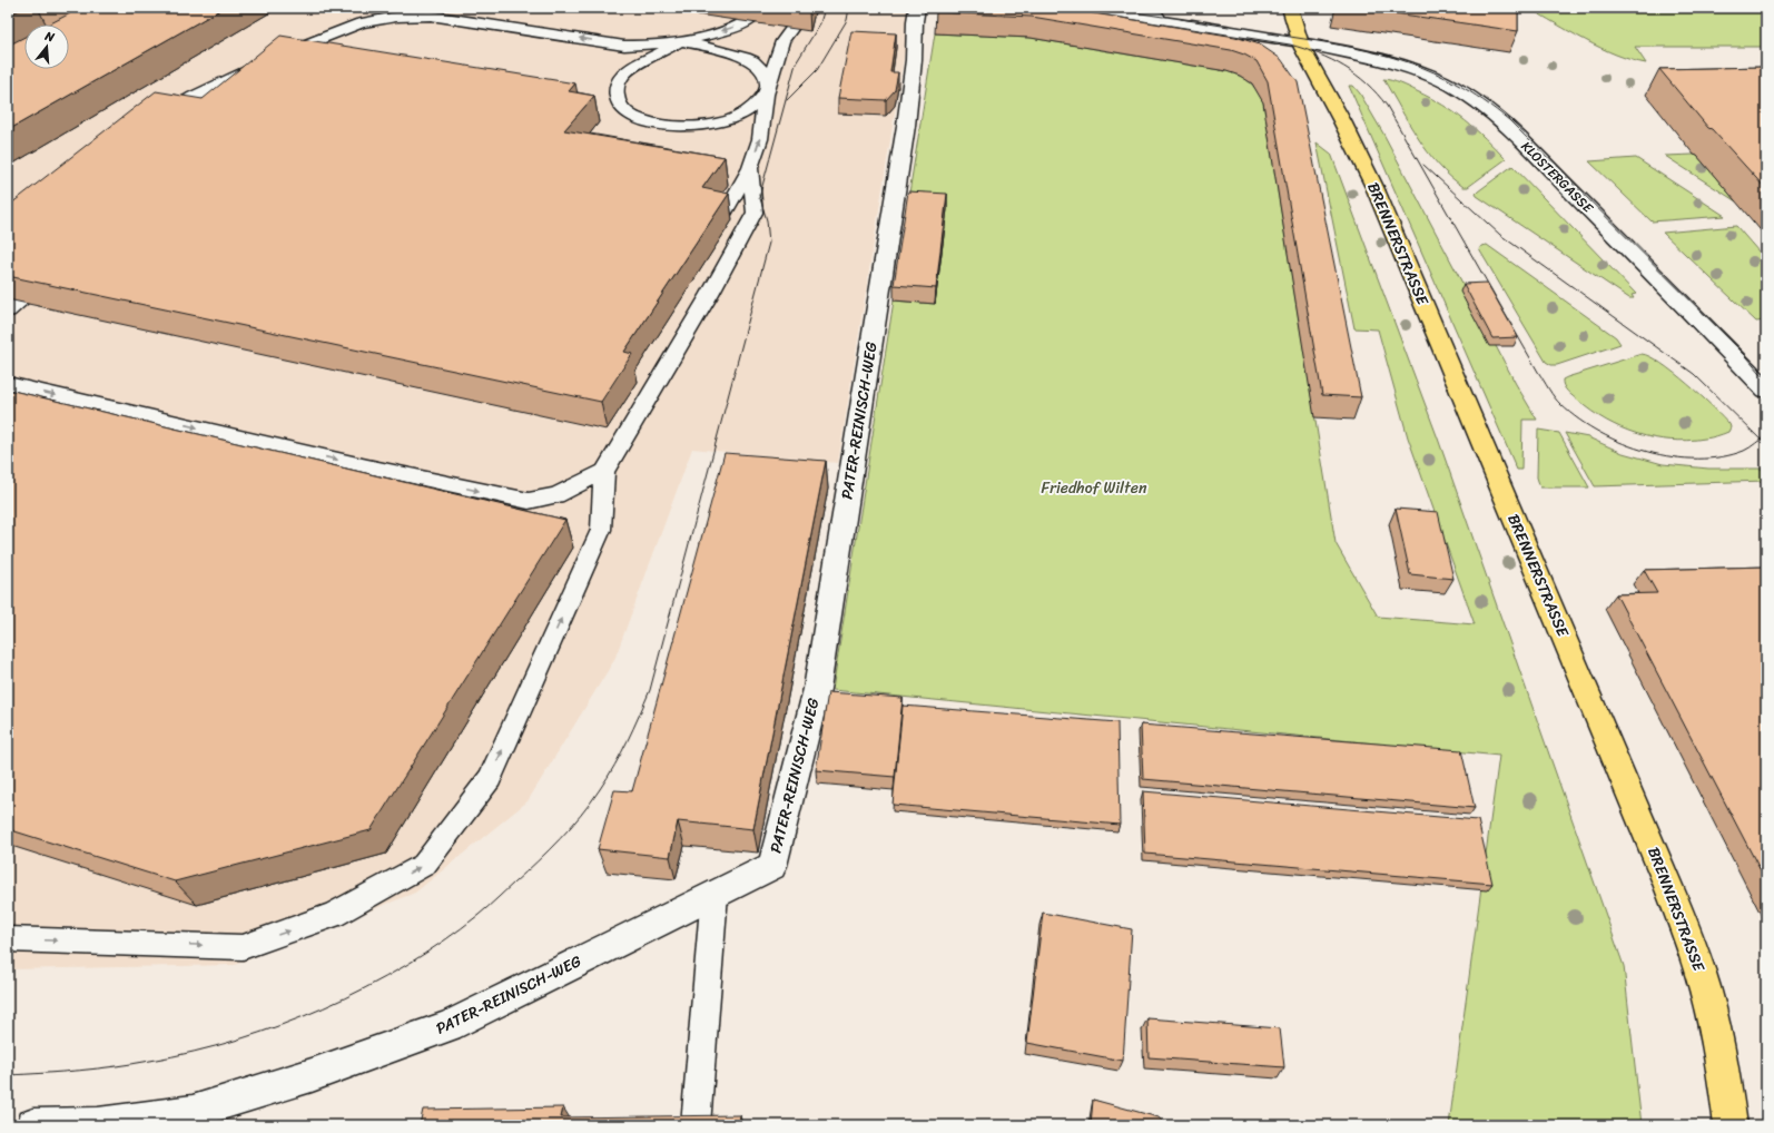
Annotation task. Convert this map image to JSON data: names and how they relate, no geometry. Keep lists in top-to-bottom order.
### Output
{
  "streets": {
    "main road": ["BRENNERSTRASSE"],
    "street": ["KLOSTERGASSE", "PATER-REINISCH-WEG"]
  },
  "crossings": [
    ["KLOSTERGASSE", "BRENNERSTRASSE"]
  ],
  "parks": ["Friedhof Wilten"],
  "north": "top"
}
